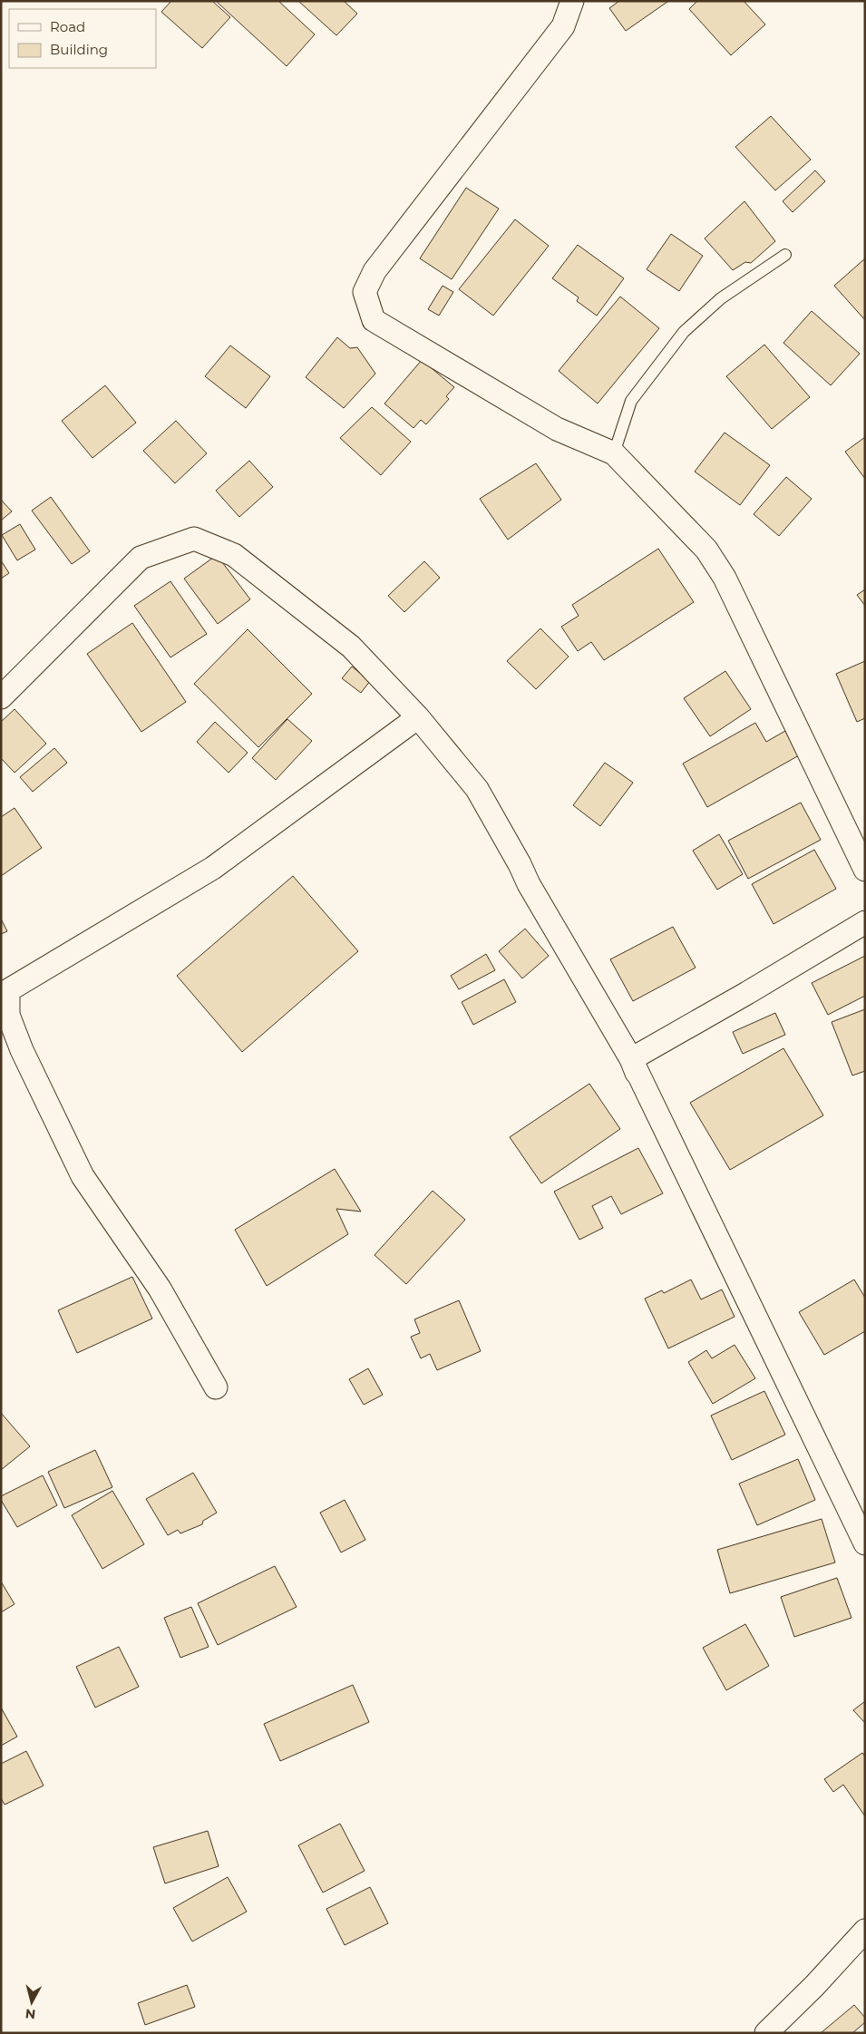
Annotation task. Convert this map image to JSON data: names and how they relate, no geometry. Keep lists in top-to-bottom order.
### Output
{
  "legend": ["Road", "Building"],
  "north": "bottom"
}
